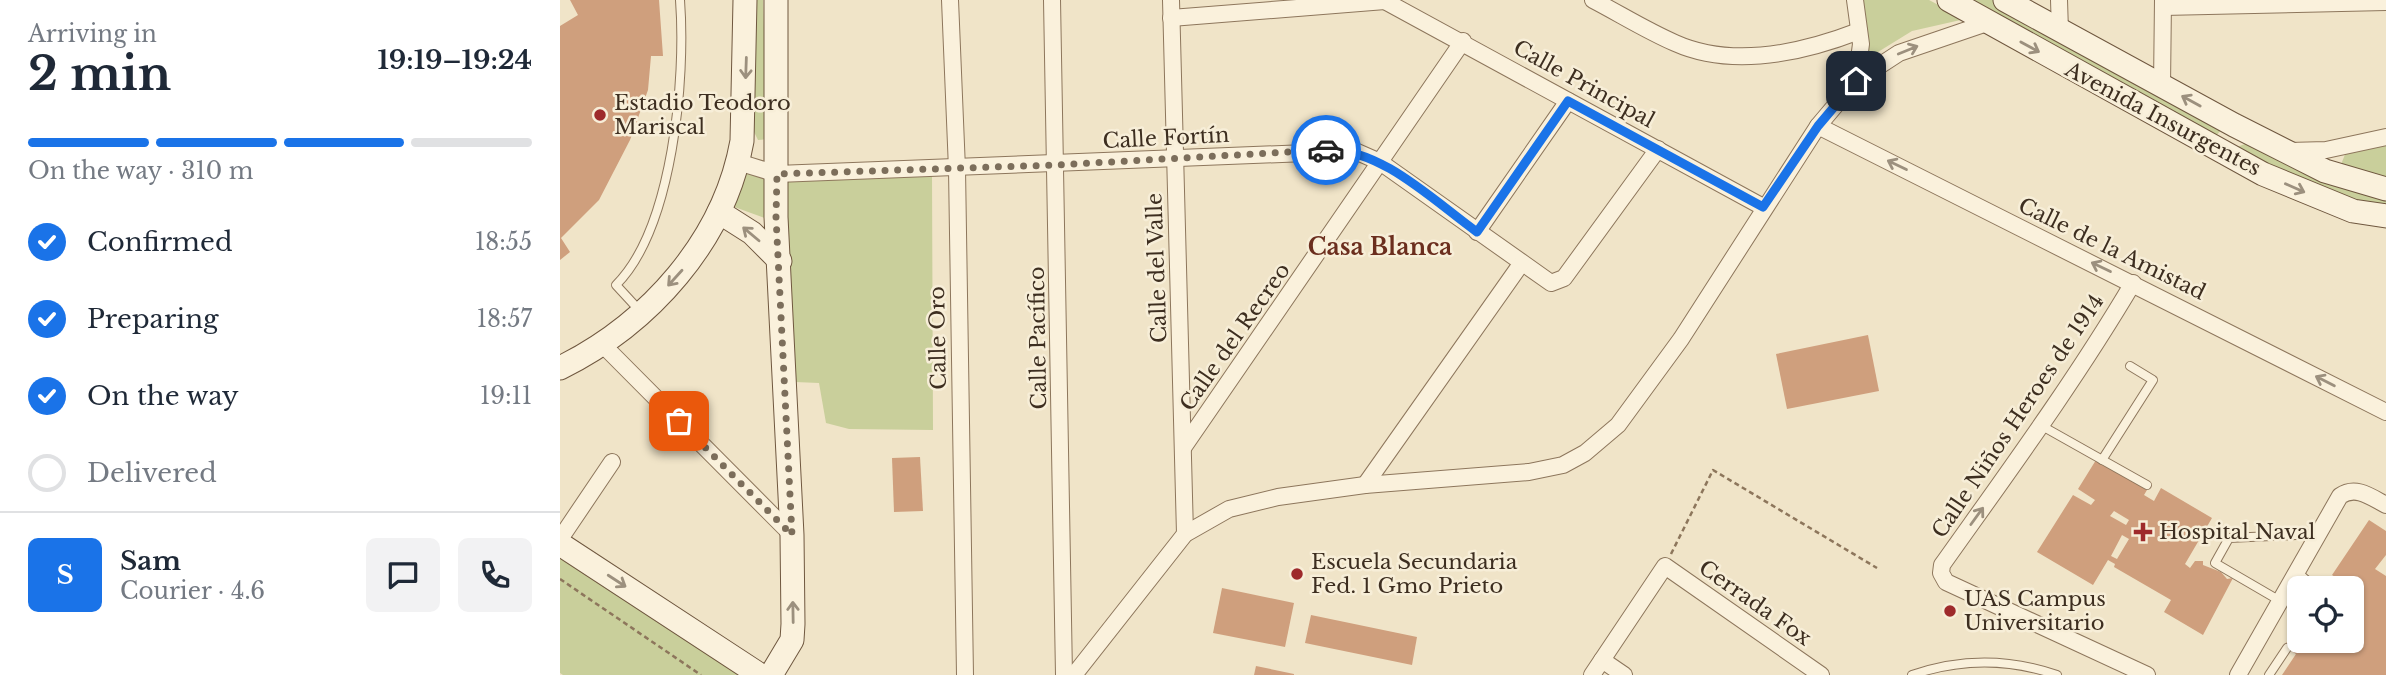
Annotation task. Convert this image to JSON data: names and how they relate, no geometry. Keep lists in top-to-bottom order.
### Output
{
  "streets": {
    "street": [
      "Calle Principal",
      "Avenida Insurgentes",
      "Calle Fortín",
      "Calle de la Amistad",
      "Calle del Valle",
      "Calle del Recreo",
      "Calle Oro",
      "Calle Pacífico",
      "Calle Niños Heroes de 1914",
      "Cerrada Fox"
    ]
  },
  "crossings": [
    ["Calle Principal", "Calle Fortín"],
    ["Calle Principal", "Calle del Recreo"],
    ["Calle Fortín", "Calle del Valle"],
    ["Calle Fortín", "Calle del Recreo"],
    ["Calle Fortín", "Calle Oro"],
    ["Calle Fortín", "Calle Pacífico"],
    ["Calle de la Amistad", "Calle Niños Heroes de 1914"],
    ["Calle del Valle", "Calle del Recreo"]
  ],
  "one_way": ["Calle de la Amistad"],
  "districts": ["Casa Blanca"],
  "places": {
    "other": ["Estadio Teodoro Mariscal", "Escuela Secundaria Fed. 1 Gmo Prieto", "UAS Campus Universitario"],
    "health": ["Hospital Naval"]
  },
  "page": {
    "heading": ["2 min", "Arriving in", "19:19–19:24"],
    "panel": ["Sam", "Courier · 4.6"],
    "bar": "On the way · 310 m",
    "list": [
      ["Confirmed", "18:55"],
      ["Preparing", "18:57"],
      ["On the way", "19:11"],
      "Delivered"
    ],
    "round": "S"
  }
}
